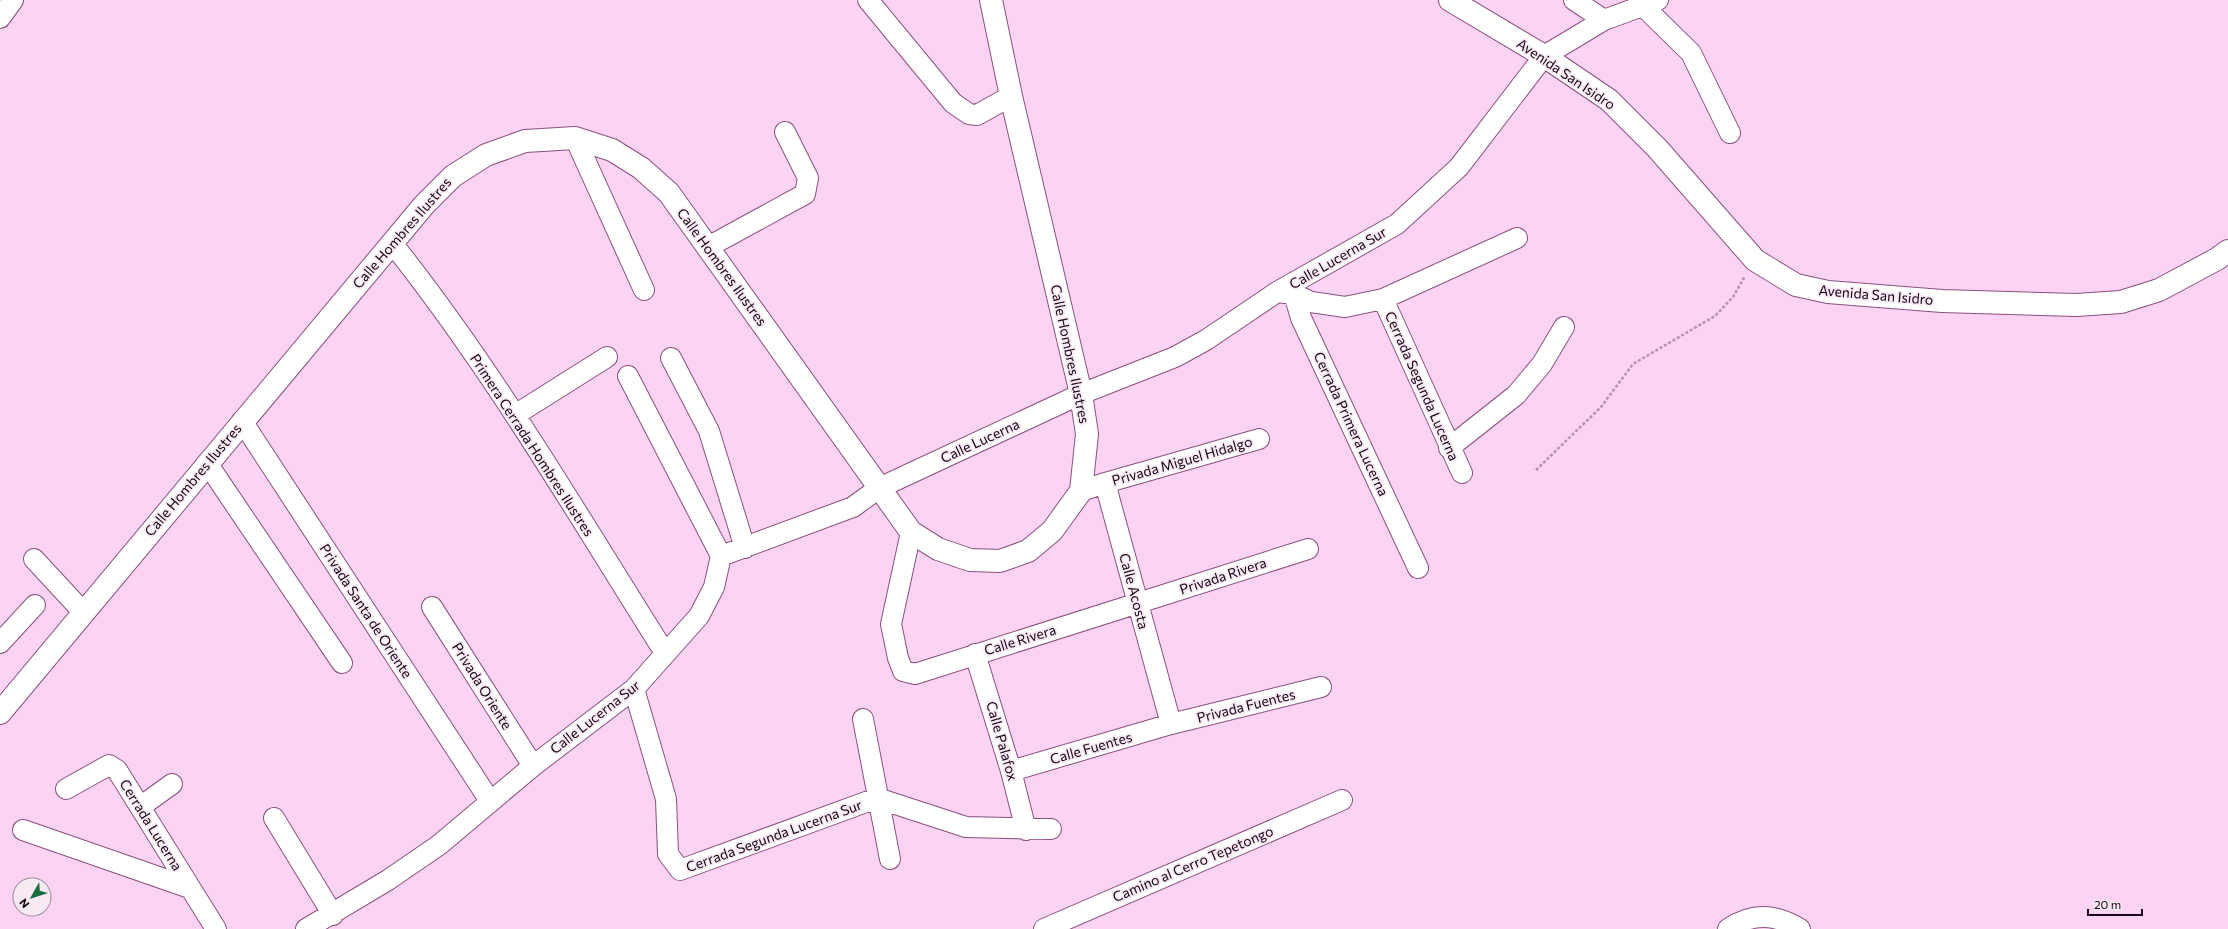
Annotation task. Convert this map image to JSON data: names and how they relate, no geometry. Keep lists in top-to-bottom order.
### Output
{
  "streets": {
    "main road": ["Avenida San Isidro", "Calle Hombres Ilustres"],
    "street": [
      "Calle Lucerna Sur",
      "Cerrada Segunda Lucerna",
      "Cerrada Primera Lucerna",
      "Calle Lucerna",
      "Primera Cerrada Hombres Ilustres",
      "Privada Miguel Hidalgo",
      "Privada Rivera",
      "Calle Acosta",
      "Privada Santa de Oriente",
      "Calle Rivera",
      "Privada Oriente",
      "Privada Fuentes",
      "Calle Palafox",
      "Calle Fuentes",
      "Cerrada Lucerna",
      "Cerrada Segunda Lucerna Sur",
      "Camino al Cerro Tepetongo"
    ]
  },
  "crossings": [
    ["Avenida San Isidro", "Calle Lucerna Sur"],
    ["Calle Hombres Ilustres", "Calle Lucerna Sur"],
    ["Calle Hombres Ilustres", "Calle Lucerna"],
    ["Calle Hombres Ilustres", "Primera Cerrada Hombres Ilustres"],
    ["Calle Hombres Ilustres", "Privada Santa de Oriente"],
    ["Calle Hombres Ilustres", "Calle Rivera"],
    ["Calle Lucerna Sur", "Cerrada Primera Lucerna"],
    ["Calle Lucerna Sur", "Calle Lucerna"],
    ["Calle Lucerna Sur", "Primera Cerrada Hombres Ilustres"],
    ["Calle Lucerna Sur", "Privada Santa de Oriente"],
    ["Calle Lucerna Sur", "Privada Oriente"],
    ["Calle Lucerna Sur", "Cerrada Segunda Lucerna Sur"],
    ["Privada Miguel Hidalgo", "Calle Acosta"],
    ["Privada Rivera", "Calle Acosta"],
    ["Privada Rivera", "Calle Rivera"],
    ["Calle Acosta", "Calle Rivera"],
    ["Calle Acosta", "Privada Fuentes"],
    ["Calle Acosta", "Calle Fuentes"],
    ["Calle Rivera", "Calle Palafox"],
    ["Privada Fuentes", "Calle Fuentes"],
    ["Calle Palafox", "Calle Fuentes"],
    ["Calle Palafox", "Cerrada Segunda Lucerna Sur"]
  ],
  "scale_bar": "20 m",
  "north": "bottom left"
}
